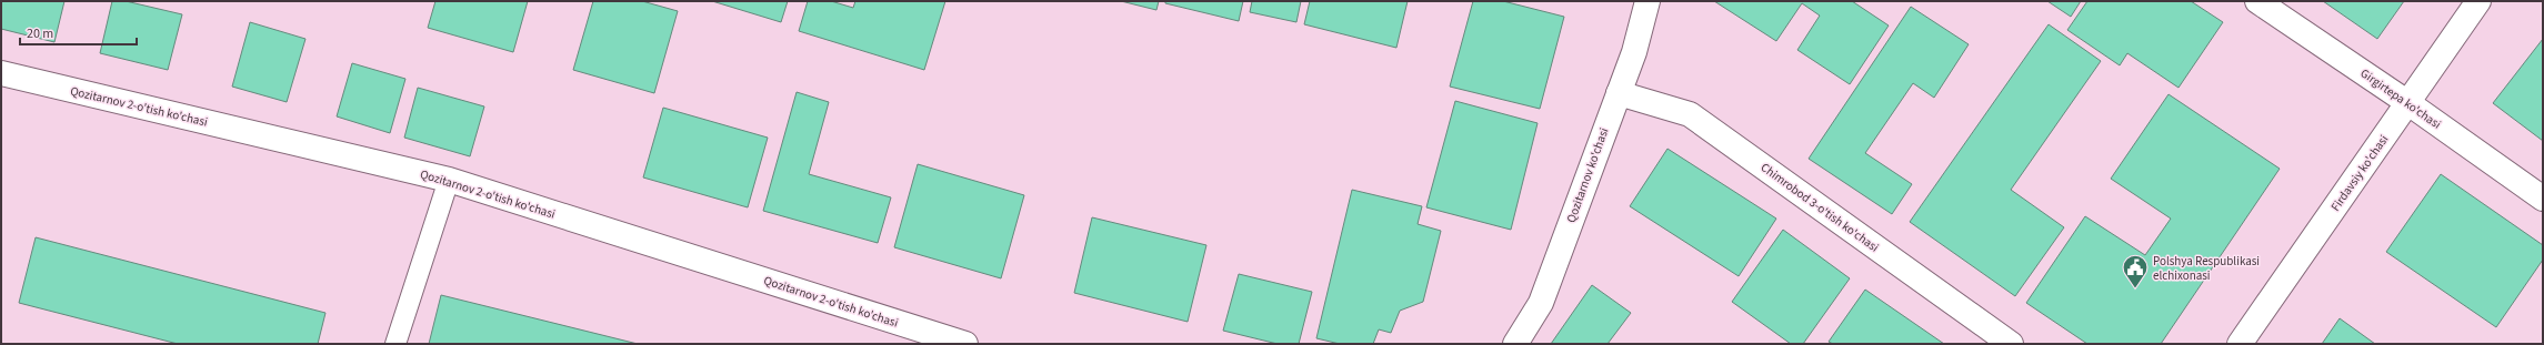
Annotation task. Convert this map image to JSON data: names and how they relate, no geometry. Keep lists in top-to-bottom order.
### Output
{
  "streets": {
    "street": [
      "Girgirtepa ko'chasi",
      "Qozitarnov 2-o'tish ko'chasi",
      "Firdavsiy ko'chasi",
      "Qozitarnov ko'chasi",
      "Chimrobod 3-o'tish ko'chasi"
    ]
  },
  "crossings": [
    ["Girgirtepa ko'chasi", "Firdavsiy ko'chasi"],
    ["Qozitarnov ko'chasi", "Chimrobod 3-o'tish ko'chasi"]
  ],
  "places": {
    "public building": ["Polshya Respublikasi elchixonasi"]
  },
  "scale_bar": "20 m"
}
